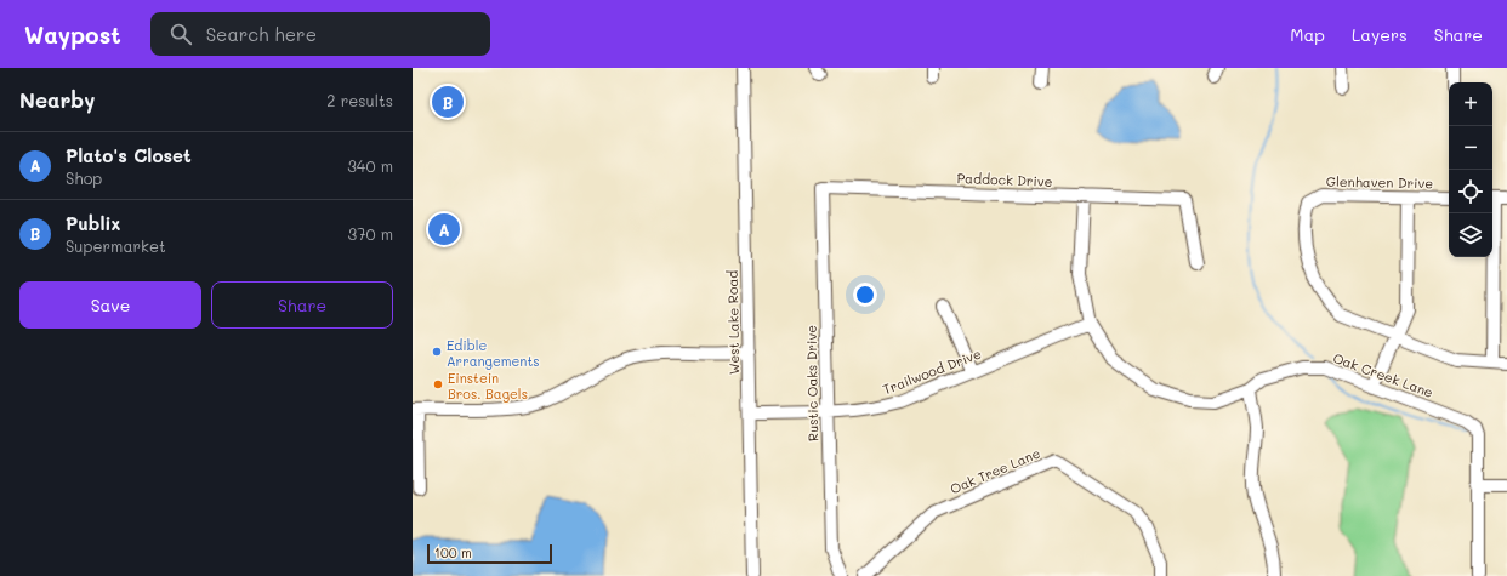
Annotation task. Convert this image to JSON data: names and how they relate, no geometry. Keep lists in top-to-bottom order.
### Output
{
  "streets": {
    "street": [
      "Paddock Drive",
      "Glenhaven Drive",
      "West Lake Road",
      "Trailwood Drive",
      "Oak Creek Lane",
      "Rustic Oaks Drive",
      "Oak Tree Lane"
    ]
  },
  "crossings": [
    ["Paddock Drive", "Oak Creek Lane"],
    ["Paddock Drive", "Rustic Oaks Drive"],
    ["West Lake Road", "Trailwood Drive"],
    ["Trailwood Drive", "Oak Creek Lane"],
    ["Trailwood Drive", "Rustic Oaks Drive"]
  ],
  "places": ["Edible Arrangements", "Einstein Bros. Bagels"],
  "scale_bar": "100 m",
  "page": {
    "header": "Waypost",
    "search": "Search here",
    "nav": ["Map", "Layers", "Share"],
    "heading": ["Nearby", "2 results"],
    "map_buttons": ["+", "−"],
    "pins": ["B", "A"],
    "list": [
      {
        "mark": "A",
        "name": "Plato's Closet",
        "note": "Shop",
        "value": "340 m"
      },
      {
        "mark": "B",
        "name": "Publix",
        "note": "Supermarket",
        "value": "370 m"
      }
    ],
    "buttons": ["Save", "Share"],
    "scale": "100 m"
  }
}
